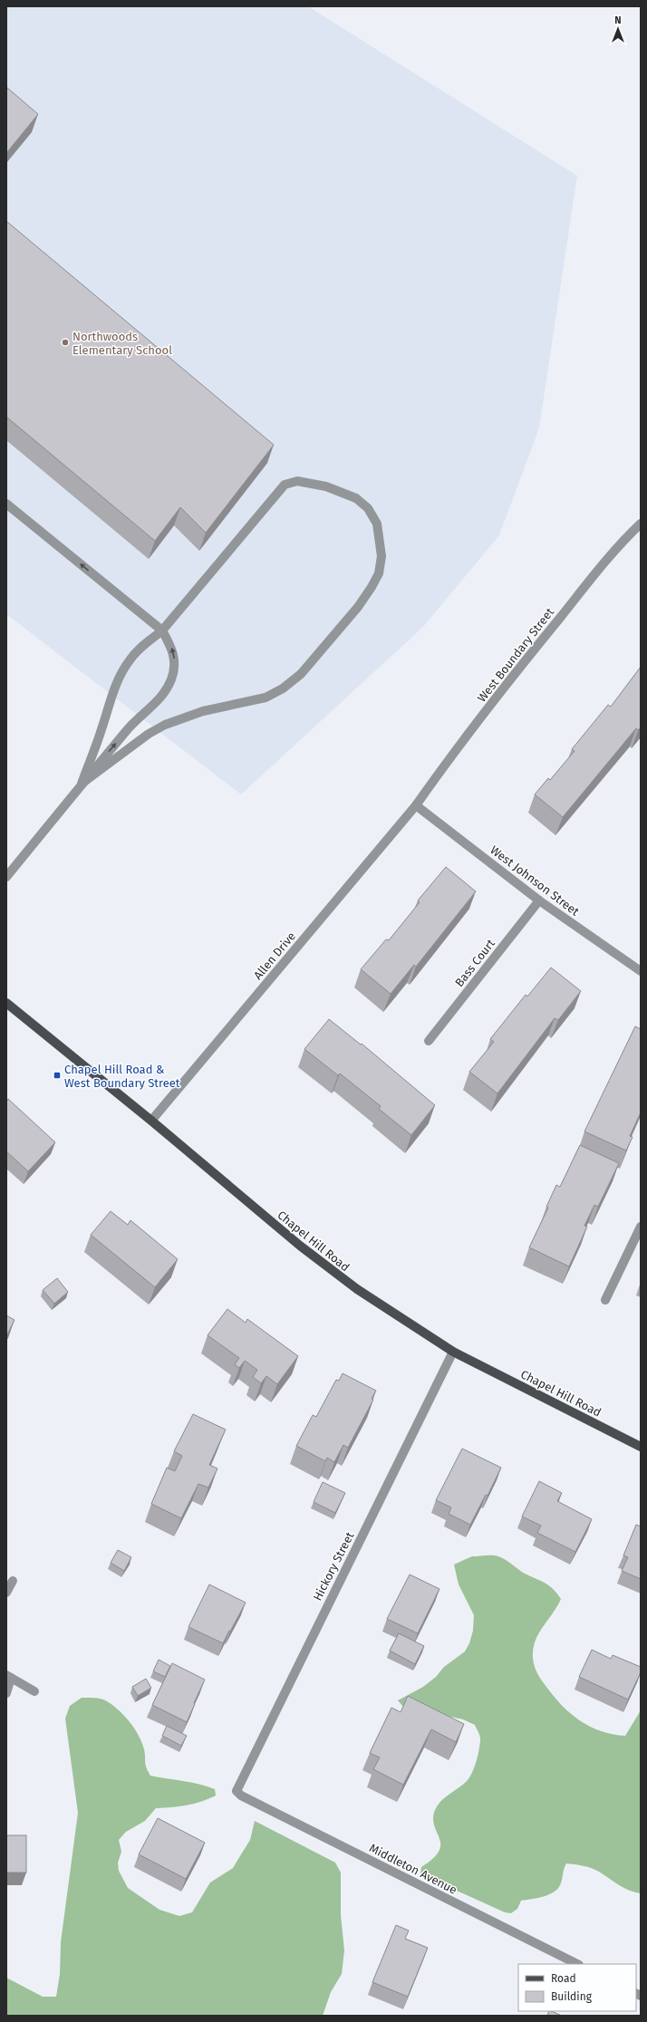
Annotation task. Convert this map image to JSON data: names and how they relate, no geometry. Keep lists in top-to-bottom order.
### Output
{
  "streets": {
    "main road": ["Chapel Hill Road"],
    "street": [
      "West Boundary Street",
      "West Johnson Street",
      "Allen Drive",
      "Bass Court",
      "Hickory Street",
      "Middleton Avenue"
    ]
  },
  "crossings": [
    ["West Boundary Street", "West Johnson Street"],
    ["West Boundary Street", "Allen Drive"],
    ["West Johnson Street", "Allen Drive"],
    ["West Johnson Street", "Bass Court"],
    ["Allen Drive", "Chapel Hill Road"],
    ["Chapel Hill Road", "Hickory Street"],
    ["Hickory Street", "Middleton Avenue"]
  ],
  "places": {
    "other": ["Northwoods Elementary School"],
    "transit": ["Chapel Hill Road & West Boundary Street"]
  },
  "legend": ["Road", "Building"],
  "north": "top"
}
